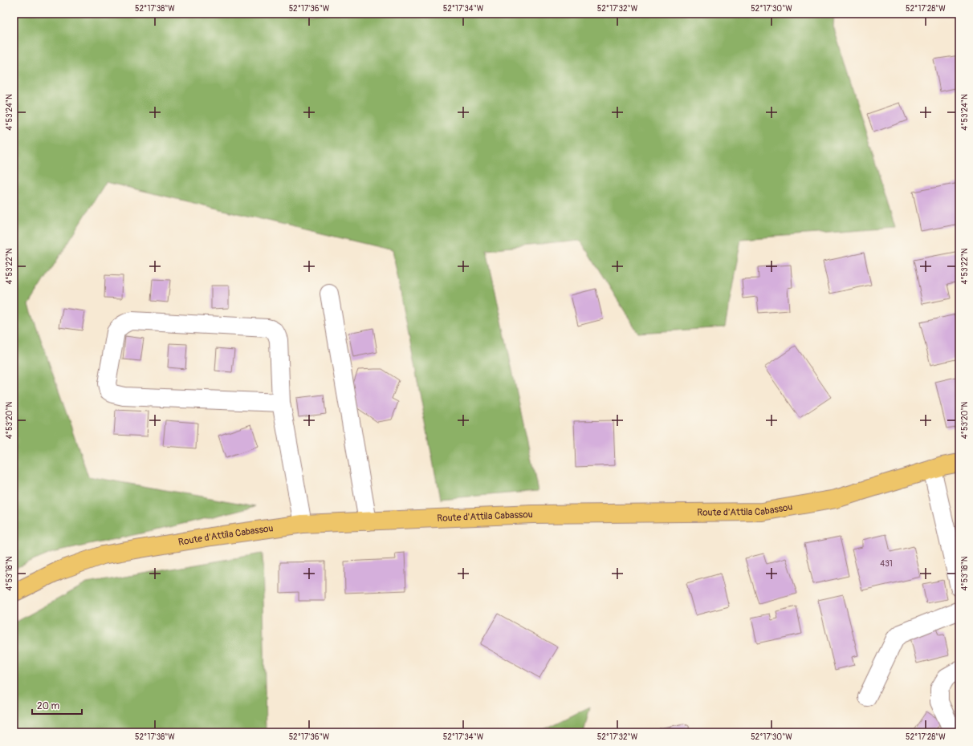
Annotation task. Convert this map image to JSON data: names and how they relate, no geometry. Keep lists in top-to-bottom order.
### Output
{
  "streets": {
    "main road": ["Route d'Attila Cabassou"]
  },
  "house_numbers": ["431"],
  "scale_bar": "20 m",
  "coordinates": [
    "52°17'38\"W",
    "52°17'36\"W",
    "52°17'34\"W",
    "52°17'32\"W",
    "52°17'30\"W",
    "52°17'28\"W",
    "4°53'24\"N",
    "4°53'22\"N",
    "4°53'20\"N",
    "4°53'18\"N"
  ]
}
